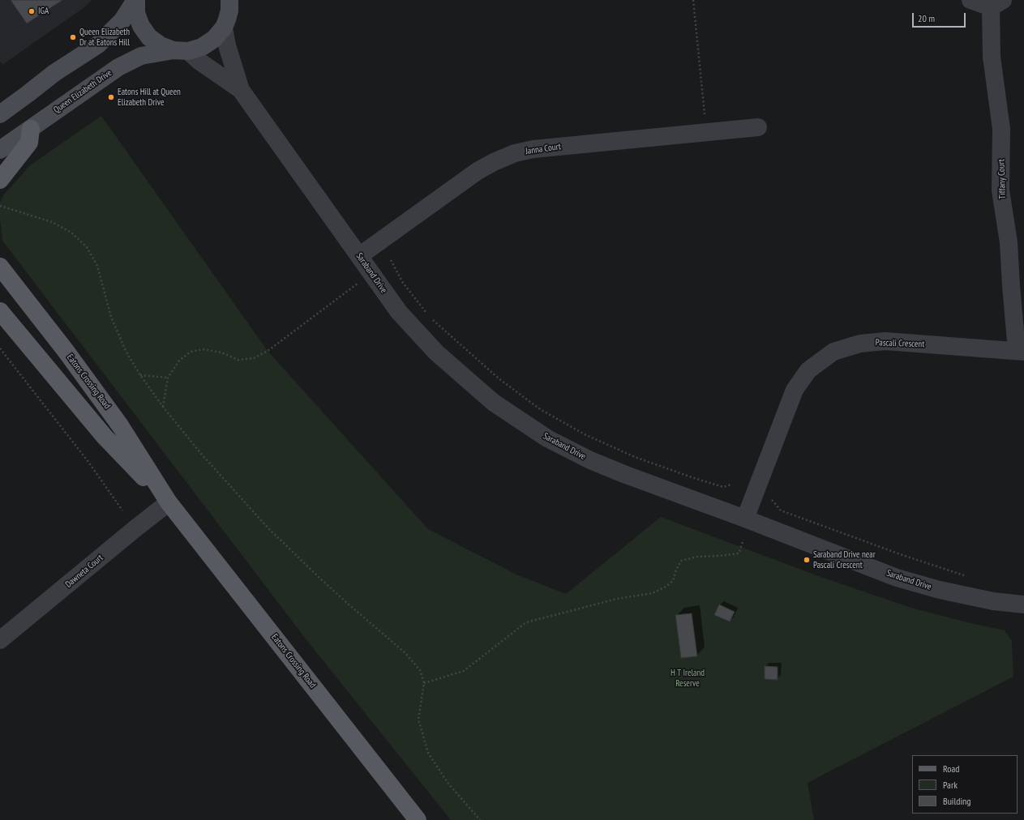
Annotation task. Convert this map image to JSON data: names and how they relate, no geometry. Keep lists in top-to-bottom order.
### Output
{
  "streets": {
    "main road": ["Eatons Crossing Road"],
    "street": [
      "Queen Elizabeth Drive",
      "Janna Court",
      "Tiffany Court",
      "Saraband Drive",
      "Pascali Crescent",
      "Dawneta Court"
    ]
  },
  "crossings": [
    ["Queen Elizabeth Drive", "Saraband Drive"],
    ["Janna Court", "Saraband Drive"],
    ["Tiffany Court", "Pascali Crescent"],
    ["Saraband Drive", "Pascali Crescent"],
    ["Eatons Crossing Road", "Dawneta Court"]
  ],
  "parks": ["H T Ireland Reserve"],
  "places": [
    "IGA",
    "Queen Elizabeth Dr at Eatons Hill",
    "Eatons Hill at Queen Elizabeth Drive",
    "Saraband Drive near Pascali Crescent"
  ],
  "legend": ["Road", "Park", "Building"],
  "scale_bar": "20 m"
}
